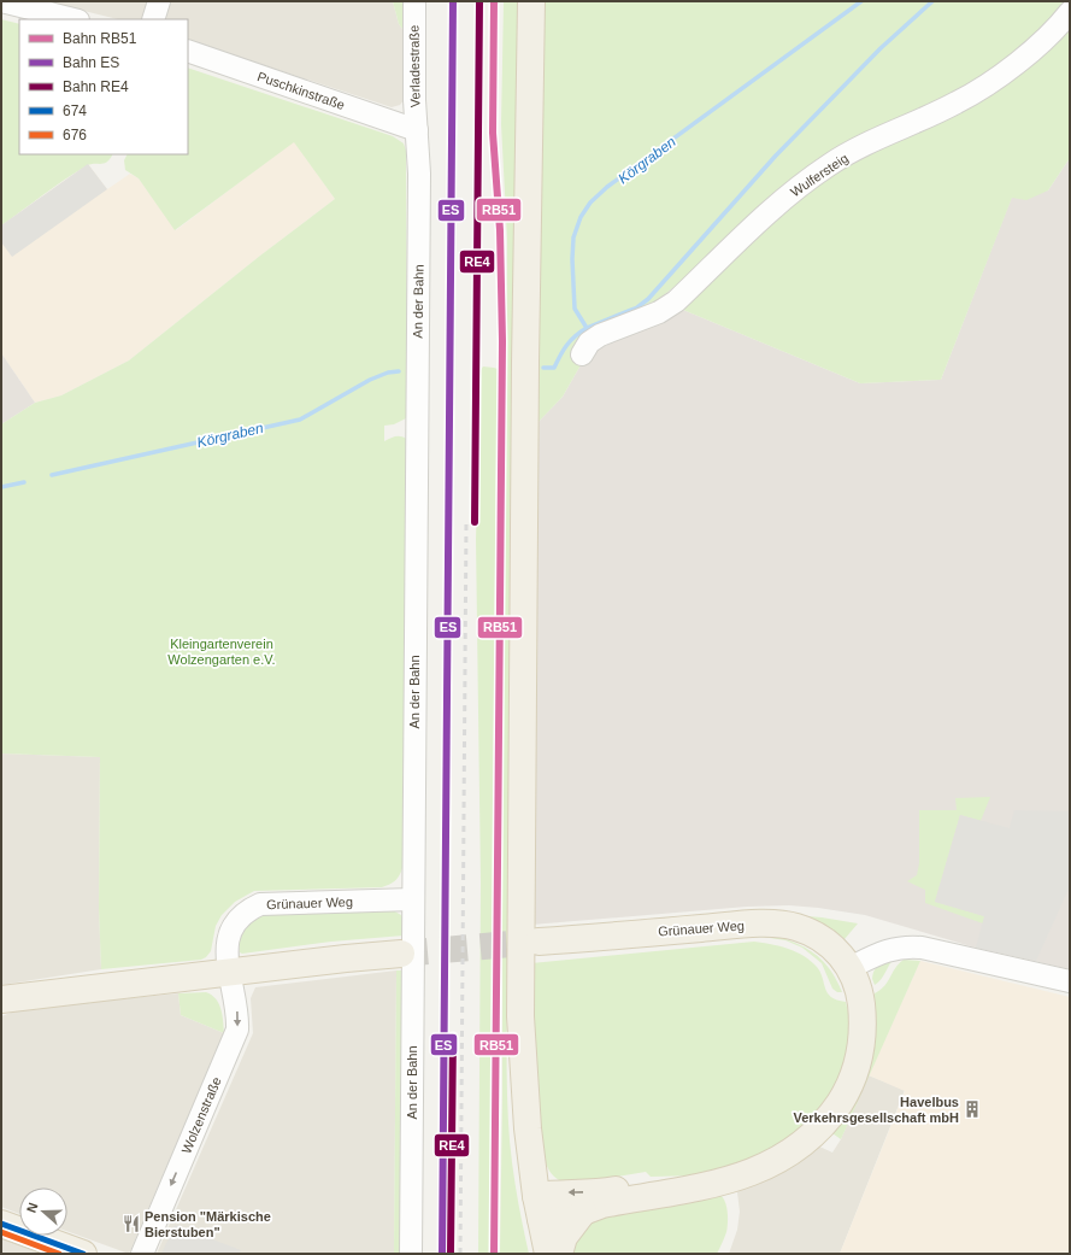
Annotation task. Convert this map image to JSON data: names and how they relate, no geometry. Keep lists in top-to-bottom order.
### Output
{
  "streets": {
    "main road": ["Grünauer Weg"],
    "street": [
      "Verladestraße",
      "Puschkinstraße",
      "Wulfersteig",
      "An der Bahn",
      "Wolzenstraße"
    ]
  },
  "crossings": [
    ["Verladestraße", "Puschkinstraße"],
    ["Verladestraße", "An der Bahn"],
    ["Puschkinstraße", "An der Bahn"],
    ["An der Bahn", "Grünauer Weg"],
    ["Grünauer Weg", "Wolzenstraße"]
  ],
  "one_way": ["Wolzenstraße"],
  "water": ["Körgraben"],
  "parks": ["Kleingartenverein Wolzengarten e.V."],
  "places": {
    "building": ["Havelbus Verkehrsgesellschaft mbH"],
    "restaurant": ["Pension \"Märkische Bierstuben\""]
  },
  "lines": [
    "rail line RB51",
    "rail line ES",
    "rail line RE4",
    "transit line 674",
    "transit line 676"
  ],
  "legend": [
    "Bahn RB51",
    "Bahn ES",
    "Bahn RE4",
    "674",
    "676"
  ],
  "north": "left"
}
